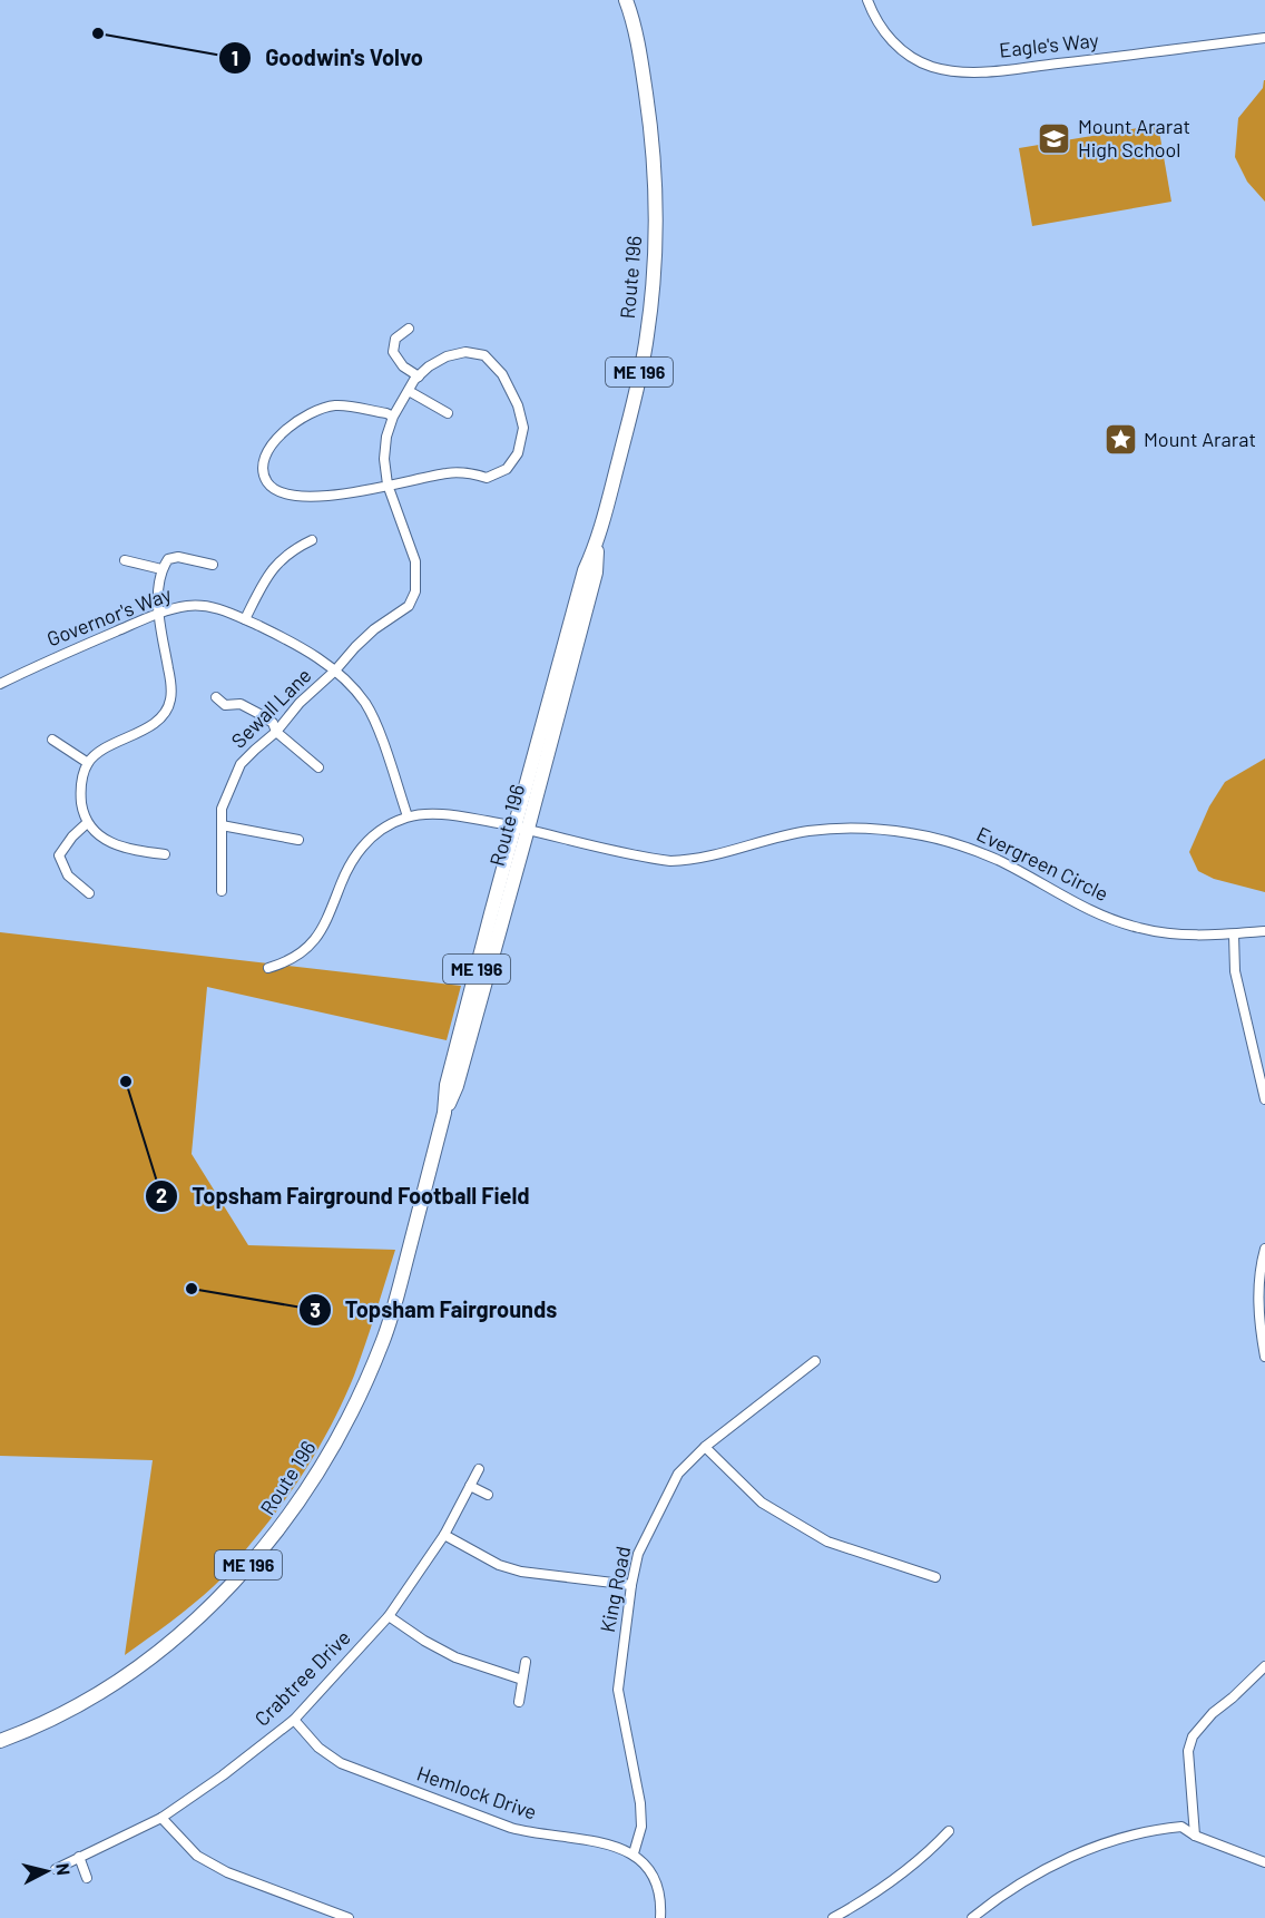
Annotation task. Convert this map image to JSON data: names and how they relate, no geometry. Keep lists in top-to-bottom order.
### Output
{
  "streets": {
    "highway": ["Route 196", "ME 196"],
    "street": [
      "Eagle's Way",
      "Governor's Way",
      "Sewall Lane",
      "Evergreen Circle",
      "King Road",
      "Crabtree Drive",
      "Hemlock Drive"
    ]
  },
  "crossings": [
    ["Route 196", "Evergreen Circle"],
    ["Governor's Way", "Sewall Lane"],
    ["Governor's Way", "Evergreen Circle"],
    ["King Road", "Hemlock Drive"],
    ["Crabtree Drive", "Hemlock Drive"]
  ],
  "places": {
    "other": ["Goodwin's Volvo", "Topsham Fairground Football Field", "Topsham Fairgrounds"],
    "school or university": ["Mount Ararat High School"],
    "place": ["Mount Ararat"]
  },
  "north": "right"
}
